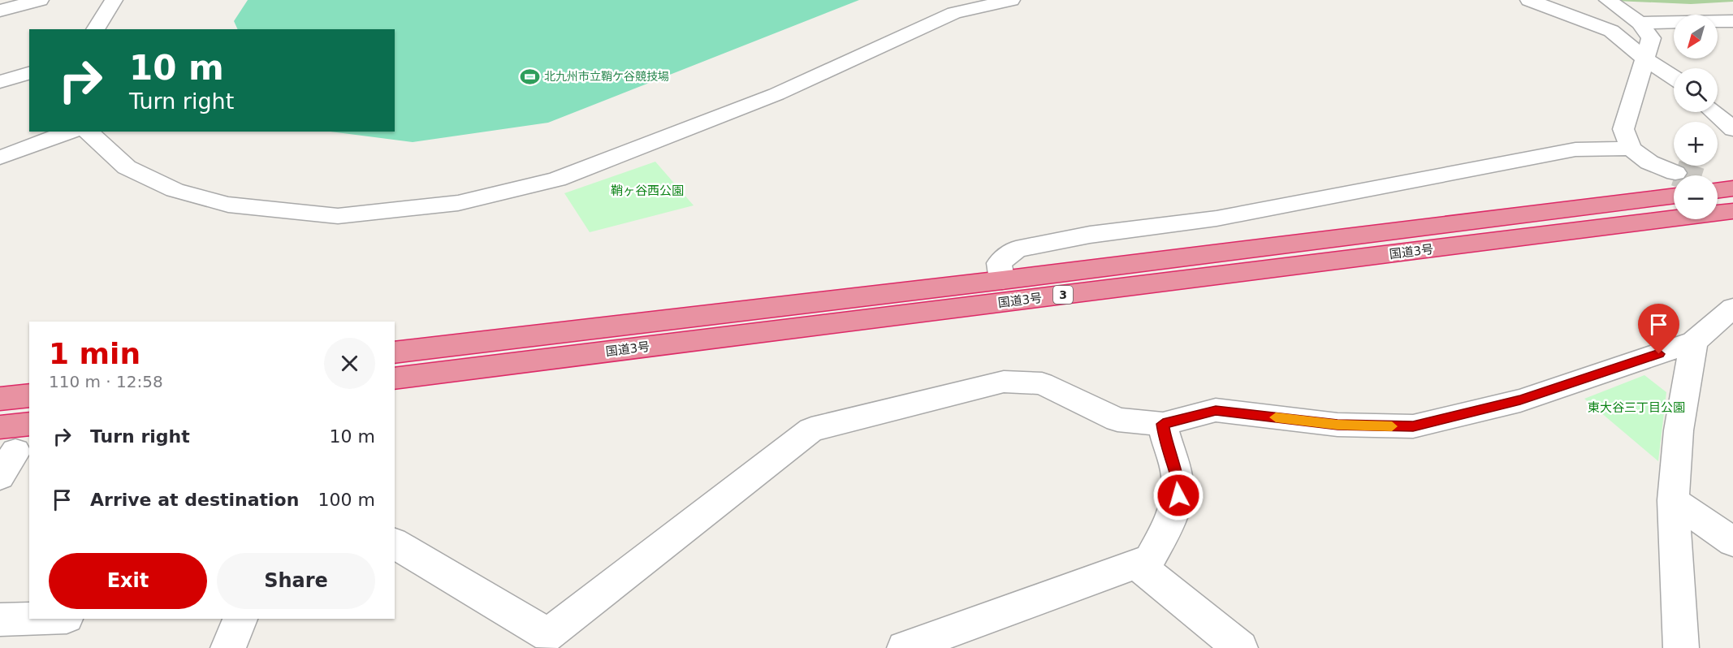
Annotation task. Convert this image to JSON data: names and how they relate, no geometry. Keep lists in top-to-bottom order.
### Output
{
  "streets": {
    "highway": ["国道3号", "3"]
  },
  "parks": ["鞘ヶ谷西公園", "東大谷三丁目公園"],
  "places": {
    "sports": ["北九州市立鞘ケ谷競技場"]
  },
  "north": "bottom left",
  "page": {
    "map_buttons": ["+", "−"],
    "turn": ["10 m", "Turn right"],
    "heading": ["1 min", "110 m · 12:58"],
    "list": [
      {
        "name": "Turn right",
        "value": "10 m"
      },
      {
        "name": "Arrive at destination",
        "value": "100 m"
      }
    ],
    "buttons": ["Exit", "Share"]
  }
}
